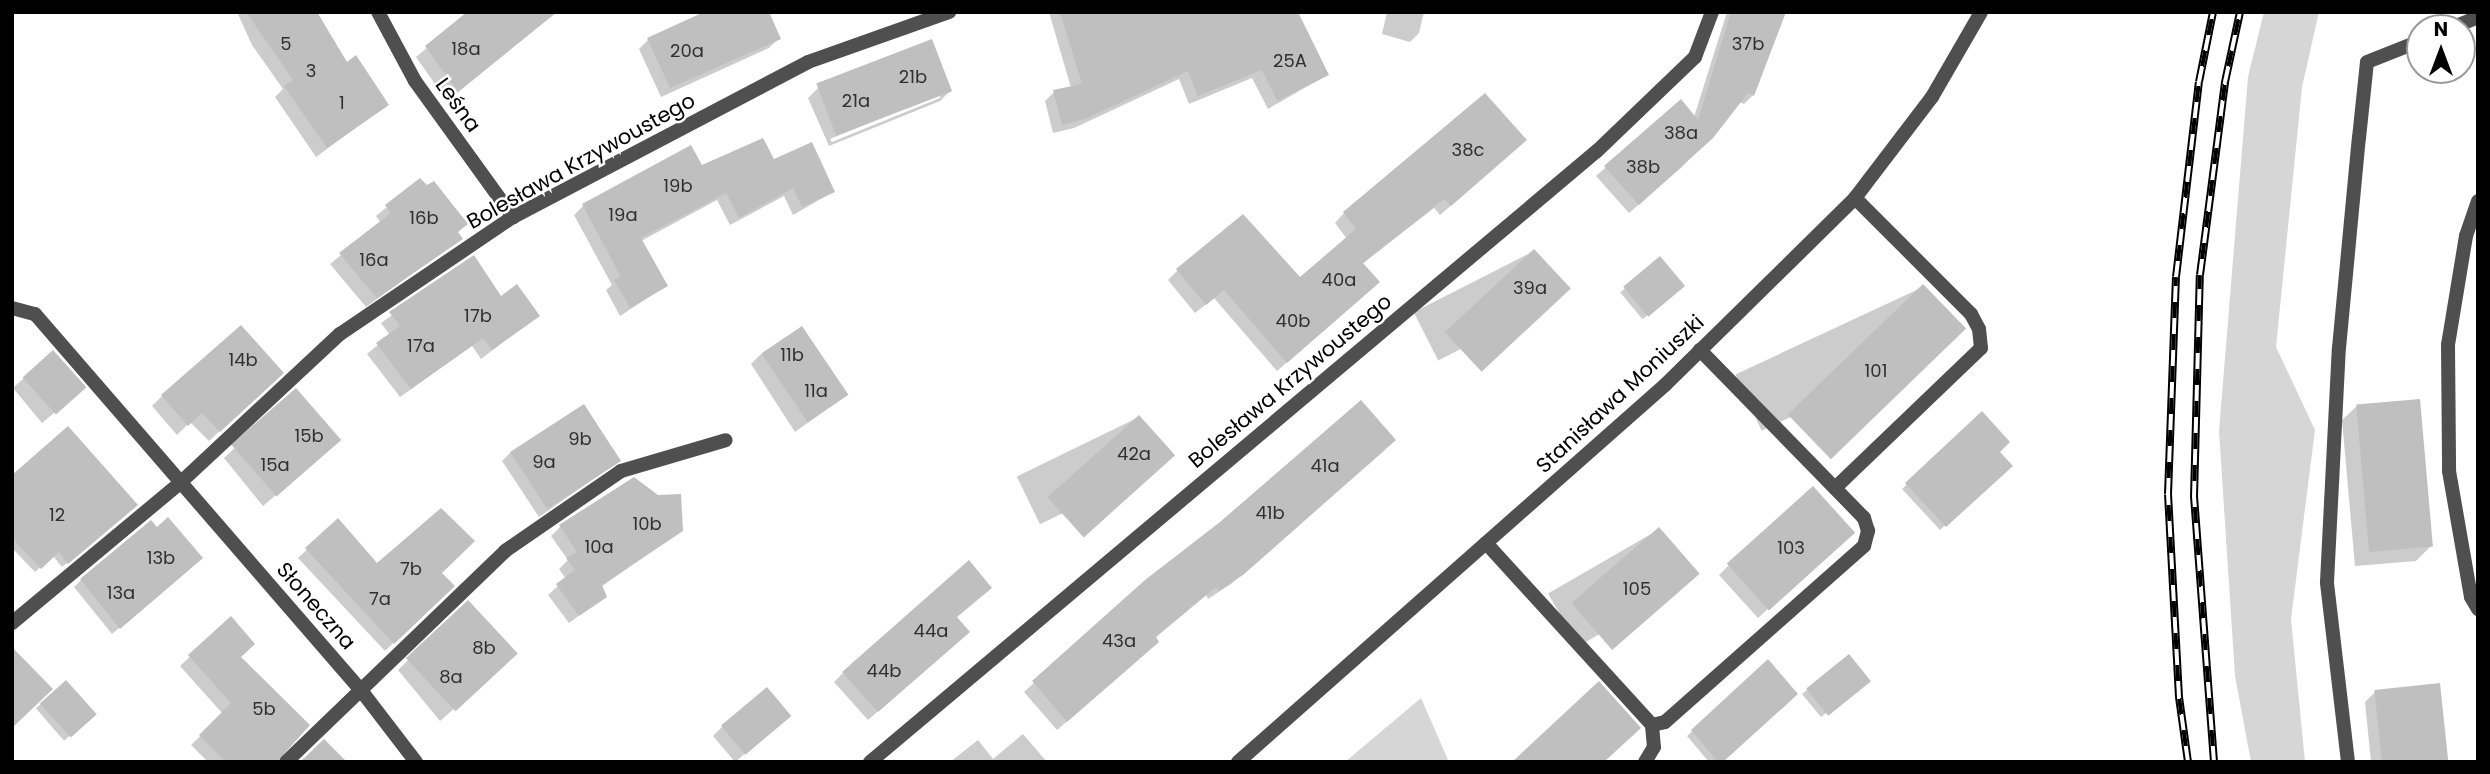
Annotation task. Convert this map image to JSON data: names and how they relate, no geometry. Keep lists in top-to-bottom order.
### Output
{
  "streets": {
    "street": [
      "Leśna",
      "Bolesława Krzywoustego",
      "Stanisława Moniuszki",
      "Słoneczna"
    ]
  },
  "crossings": [
    ["Leśna", "Bolesława Krzywoustego"],
    ["Bolesława Krzywoustego", "Słoneczna"]
  ],
  "house_numbers": [
    "5",
    "37b",
    "18a",
    "20a",
    "25A",
    "3",
    "21b",
    "21a",
    "1",
    "38a",
    "38c",
    "38b",
    "19b",
    "19a",
    "16b",
    "16a",
    "40a",
    "39a",
    "17b",
    "40b",
    "17a",
    "11b",
    "14b",
    "101",
    "11a",
    "15b",
    "9b",
    "42a",
    "9a",
    "15a",
    "41a",
    "41b",
    "12",
    "10b",
    "10a",
    "103",
    "13b",
    "7b",
    "105",
    "13a",
    "7a",
    "44a",
    "43a",
    "8b",
    "44b",
    "8a",
    "5b"
  ],
  "north": "top"
}
